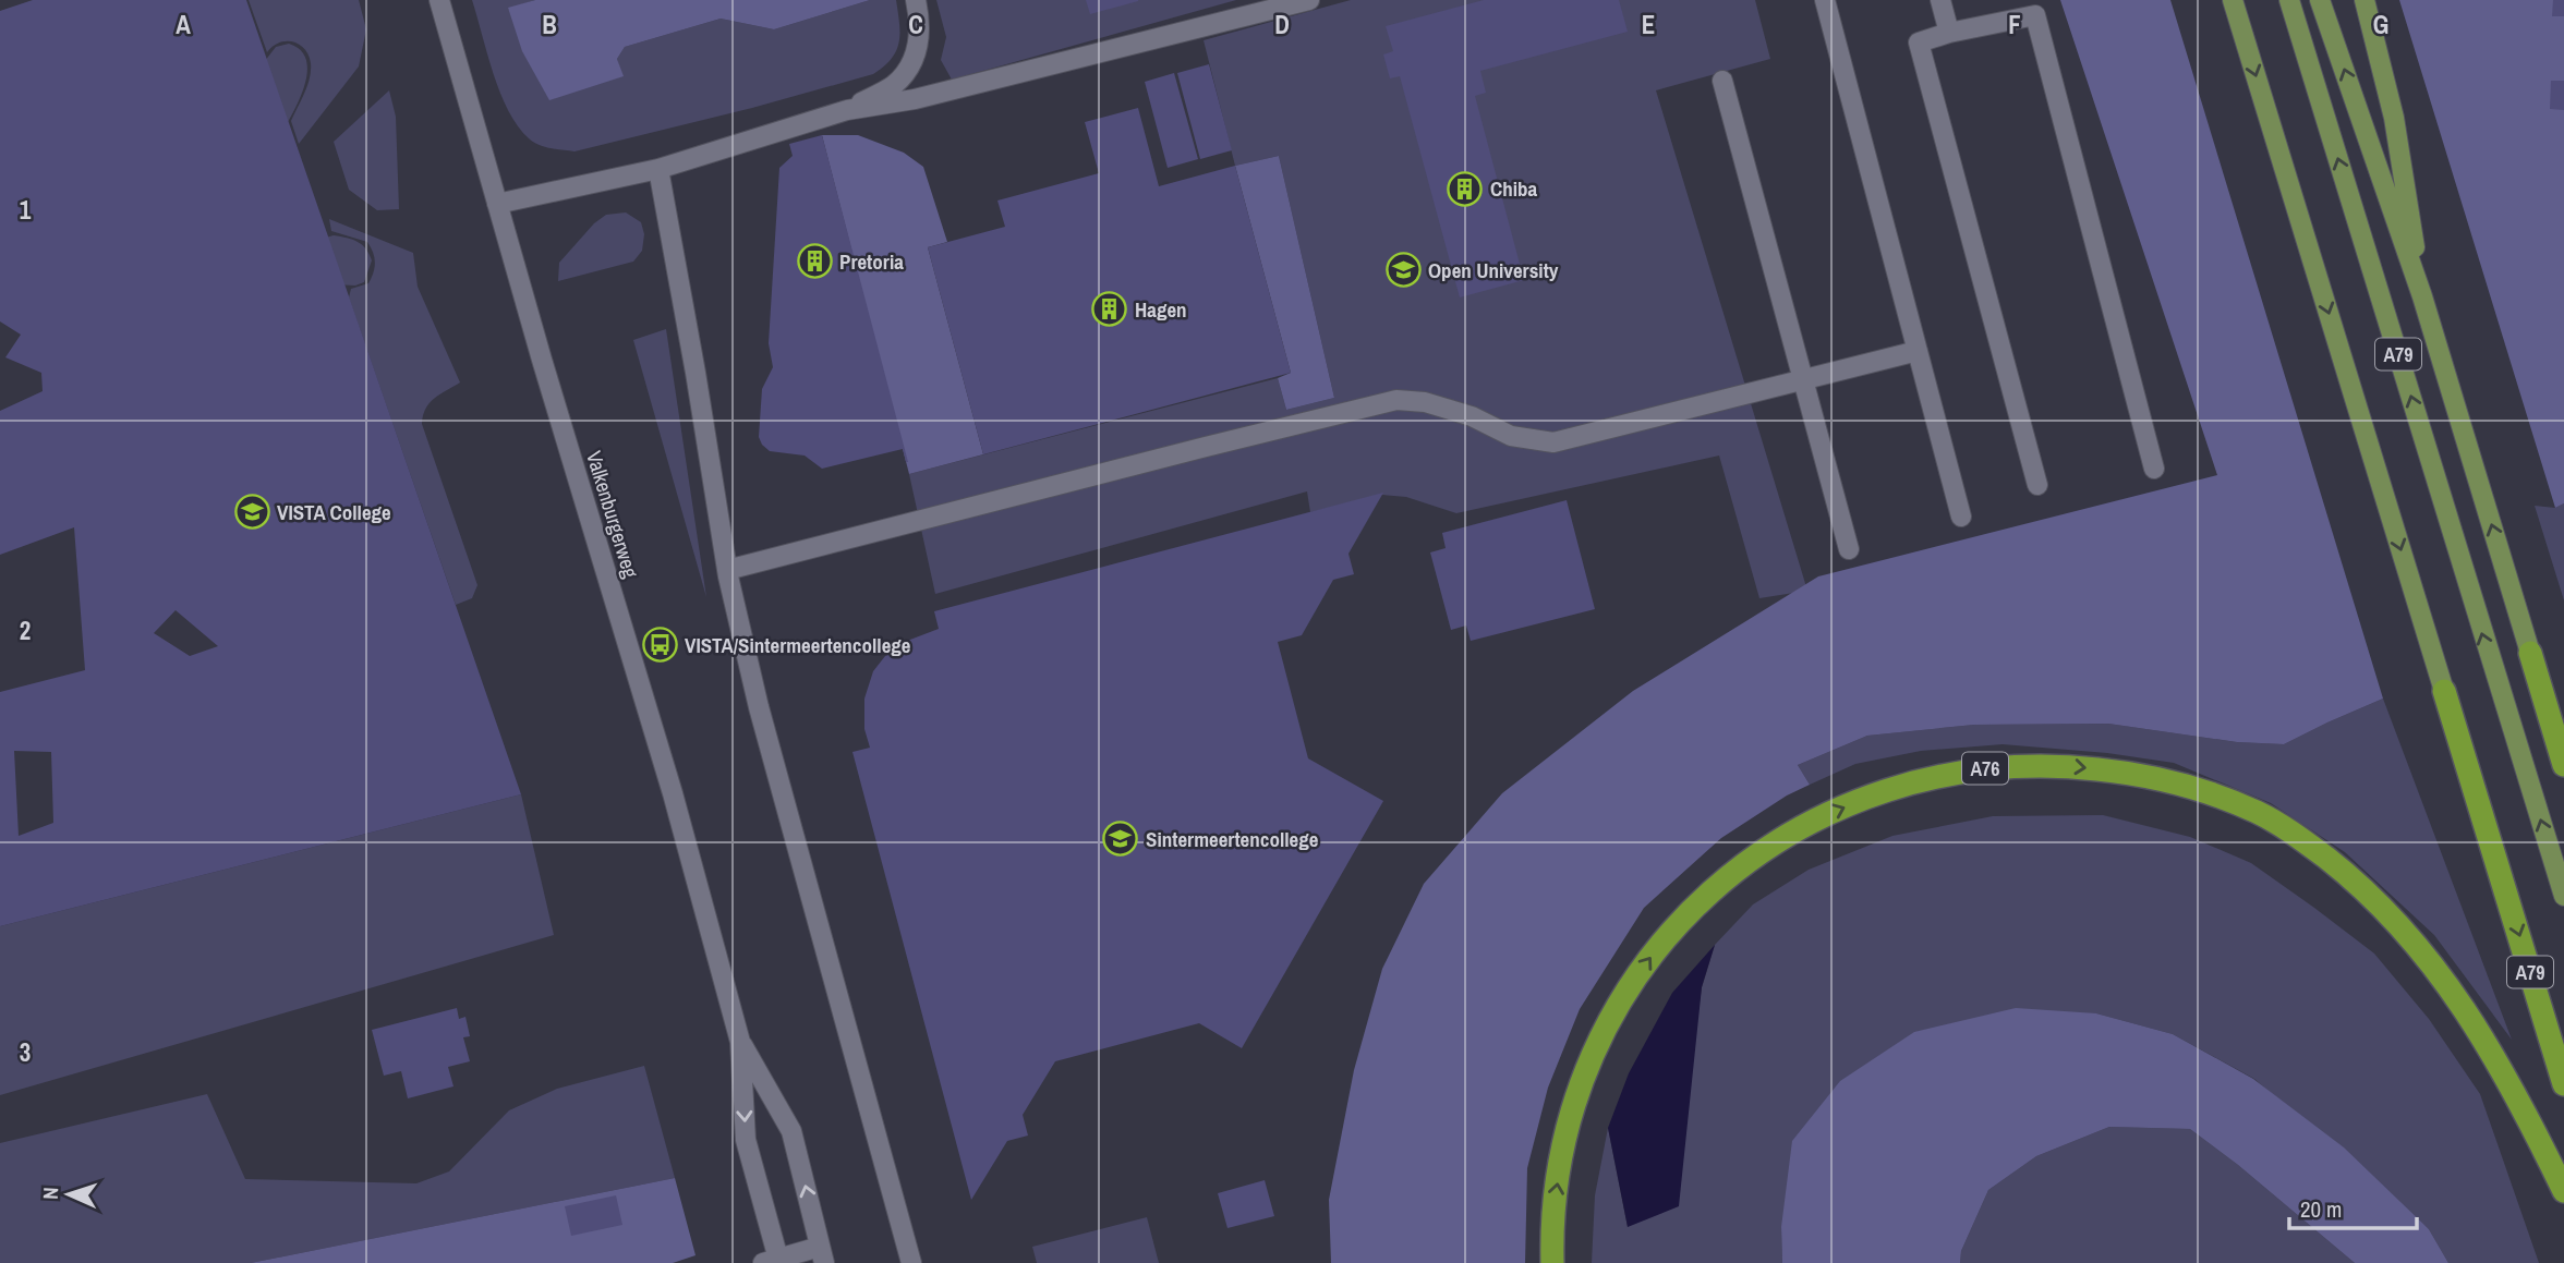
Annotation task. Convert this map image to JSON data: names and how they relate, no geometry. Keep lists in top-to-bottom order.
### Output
{
  "streets": {
    "highway": ["A79", "A76"],
    "street": ["Valkenburgerweg"]
  },
  "places": {
    "building": ["Chiba", "Pretoria", "Hagen"],
    "school or university": ["Open University", "VISTA College", "Sintermeertencollege"],
    "bus stop": ["VISTA/Sintermeertencollege"]
  },
  "scale_bar": "20 m",
  "north": "left",
  "grid": {
    "columns": [
      "A",
      "B",
      "C",
      "D",
      "E",
      "F",
      "G"
    ],
    "rows": ["1", "2", "3"]
  }
}
